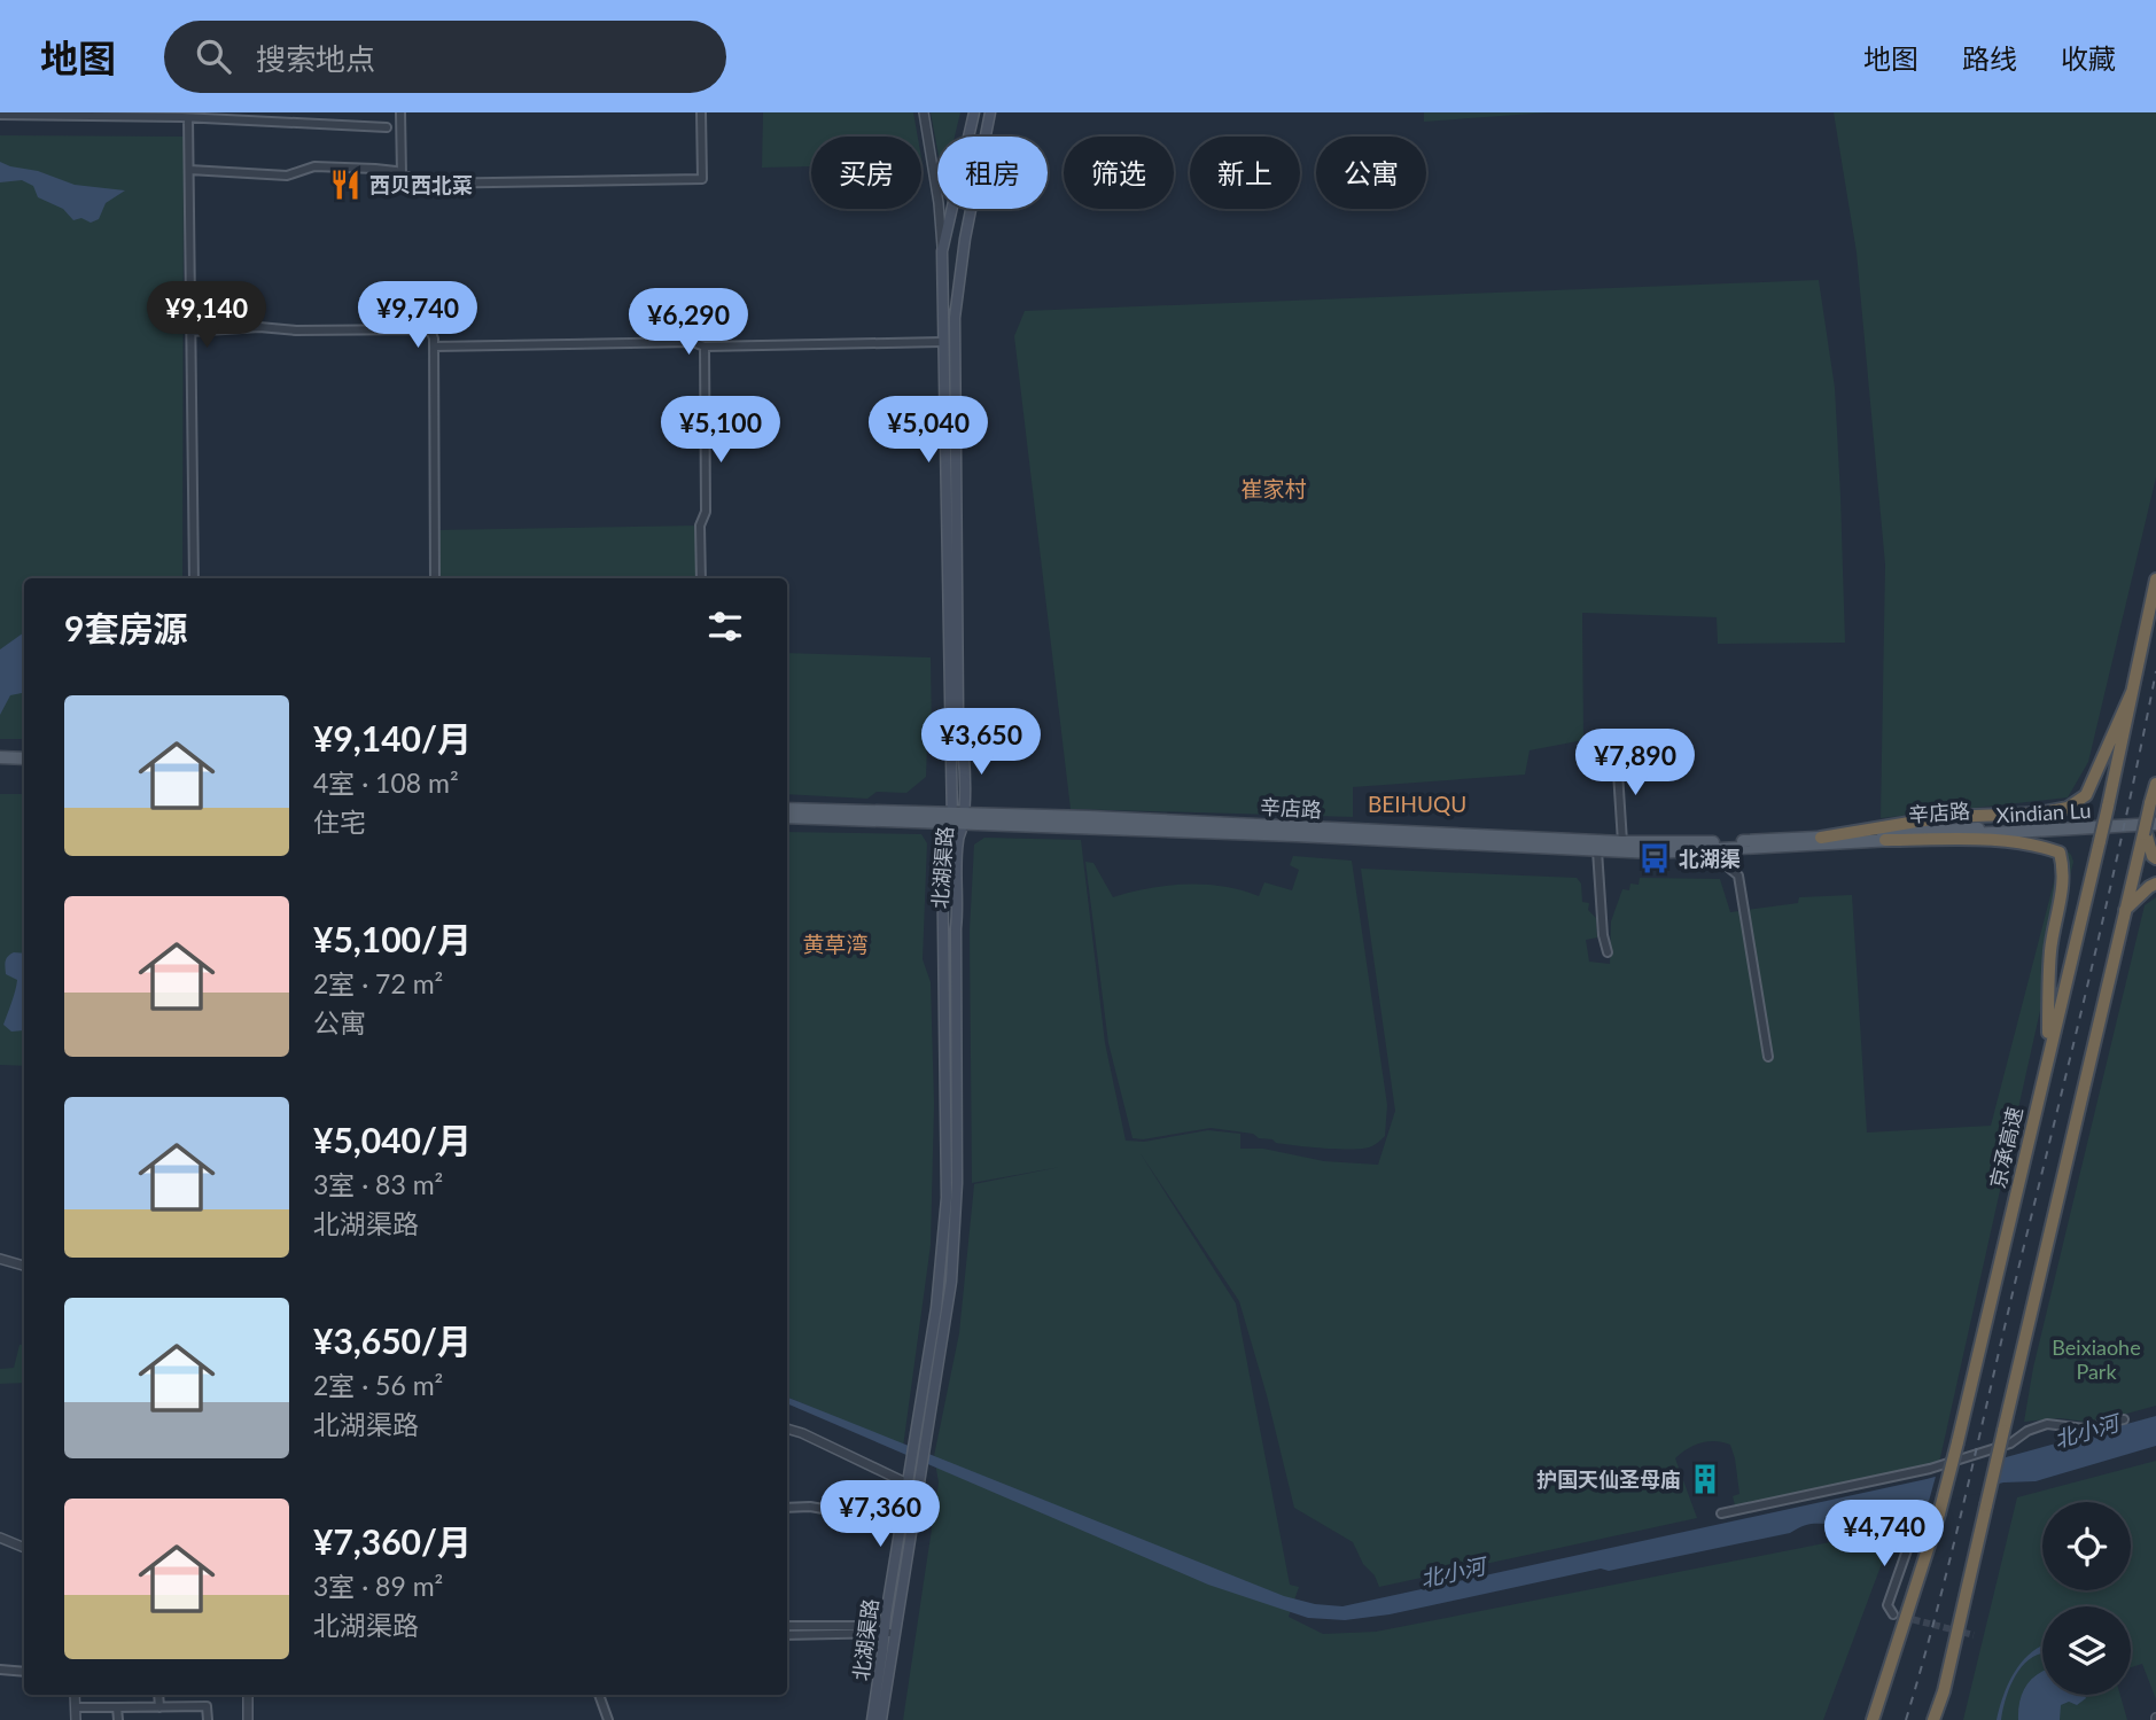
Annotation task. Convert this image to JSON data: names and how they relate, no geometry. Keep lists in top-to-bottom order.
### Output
{
  "streets": {
    "highway": ["京承高速"],
    "main road": ["辛店路", "Xindian Lu", "北湖渠路"]
  },
  "crossings": [
    ["辛店路", "Xindian Lu"],
    ["辛店路", "北湖渠路"]
  ],
  "districts": ["崔家村", "BEIHUQU", "黄草湾"],
  "water": ["北小河"],
  "parks": ["Beixiaohe Park"],
  "places": {
    "restaurant": ["西贝西北菜"],
    "bus stop": ["北湖渠"],
    "building": ["护国天仙圣母庙"]
  },
  "page": {
    "header": "地图",
    "search": "搜索地点",
    "nav": ["地图", "路线", "收藏"],
    "chip": [
      "买房",
      "租房",
      "筛选",
      "新上",
      "公寓"
    ],
    "price": [
      "¥9,140",
      "¥9,740",
      "¥6,290",
      "¥5,100",
      "¥5,040",
      "¥3,650",
      "¥7,890",
      "¥7,360",
      "¥4,740"
    ],
    "heading": "9套房源",
    "list": [
      {
        "name": "¥9,140/月",
        "note": "4室 · 108 m² · 住宅"
      },
      {
        "name": "¥5,100/月",
        "note": "2室 · 72 m² · 公寓"
      },
      {
        "name": "¥5,040/月",
        "note": "3室 · 83 m² · 北湖渠路"
      },
      {
        "name": "¥3,650/月",
        "note": "2室 · 56 m² · 北湖渠路"
      },
      {
        "name": "¥7,360/月",
        "note": "3室 · 89 m² · 北湖渠路"
      }
    ]
  }
}
